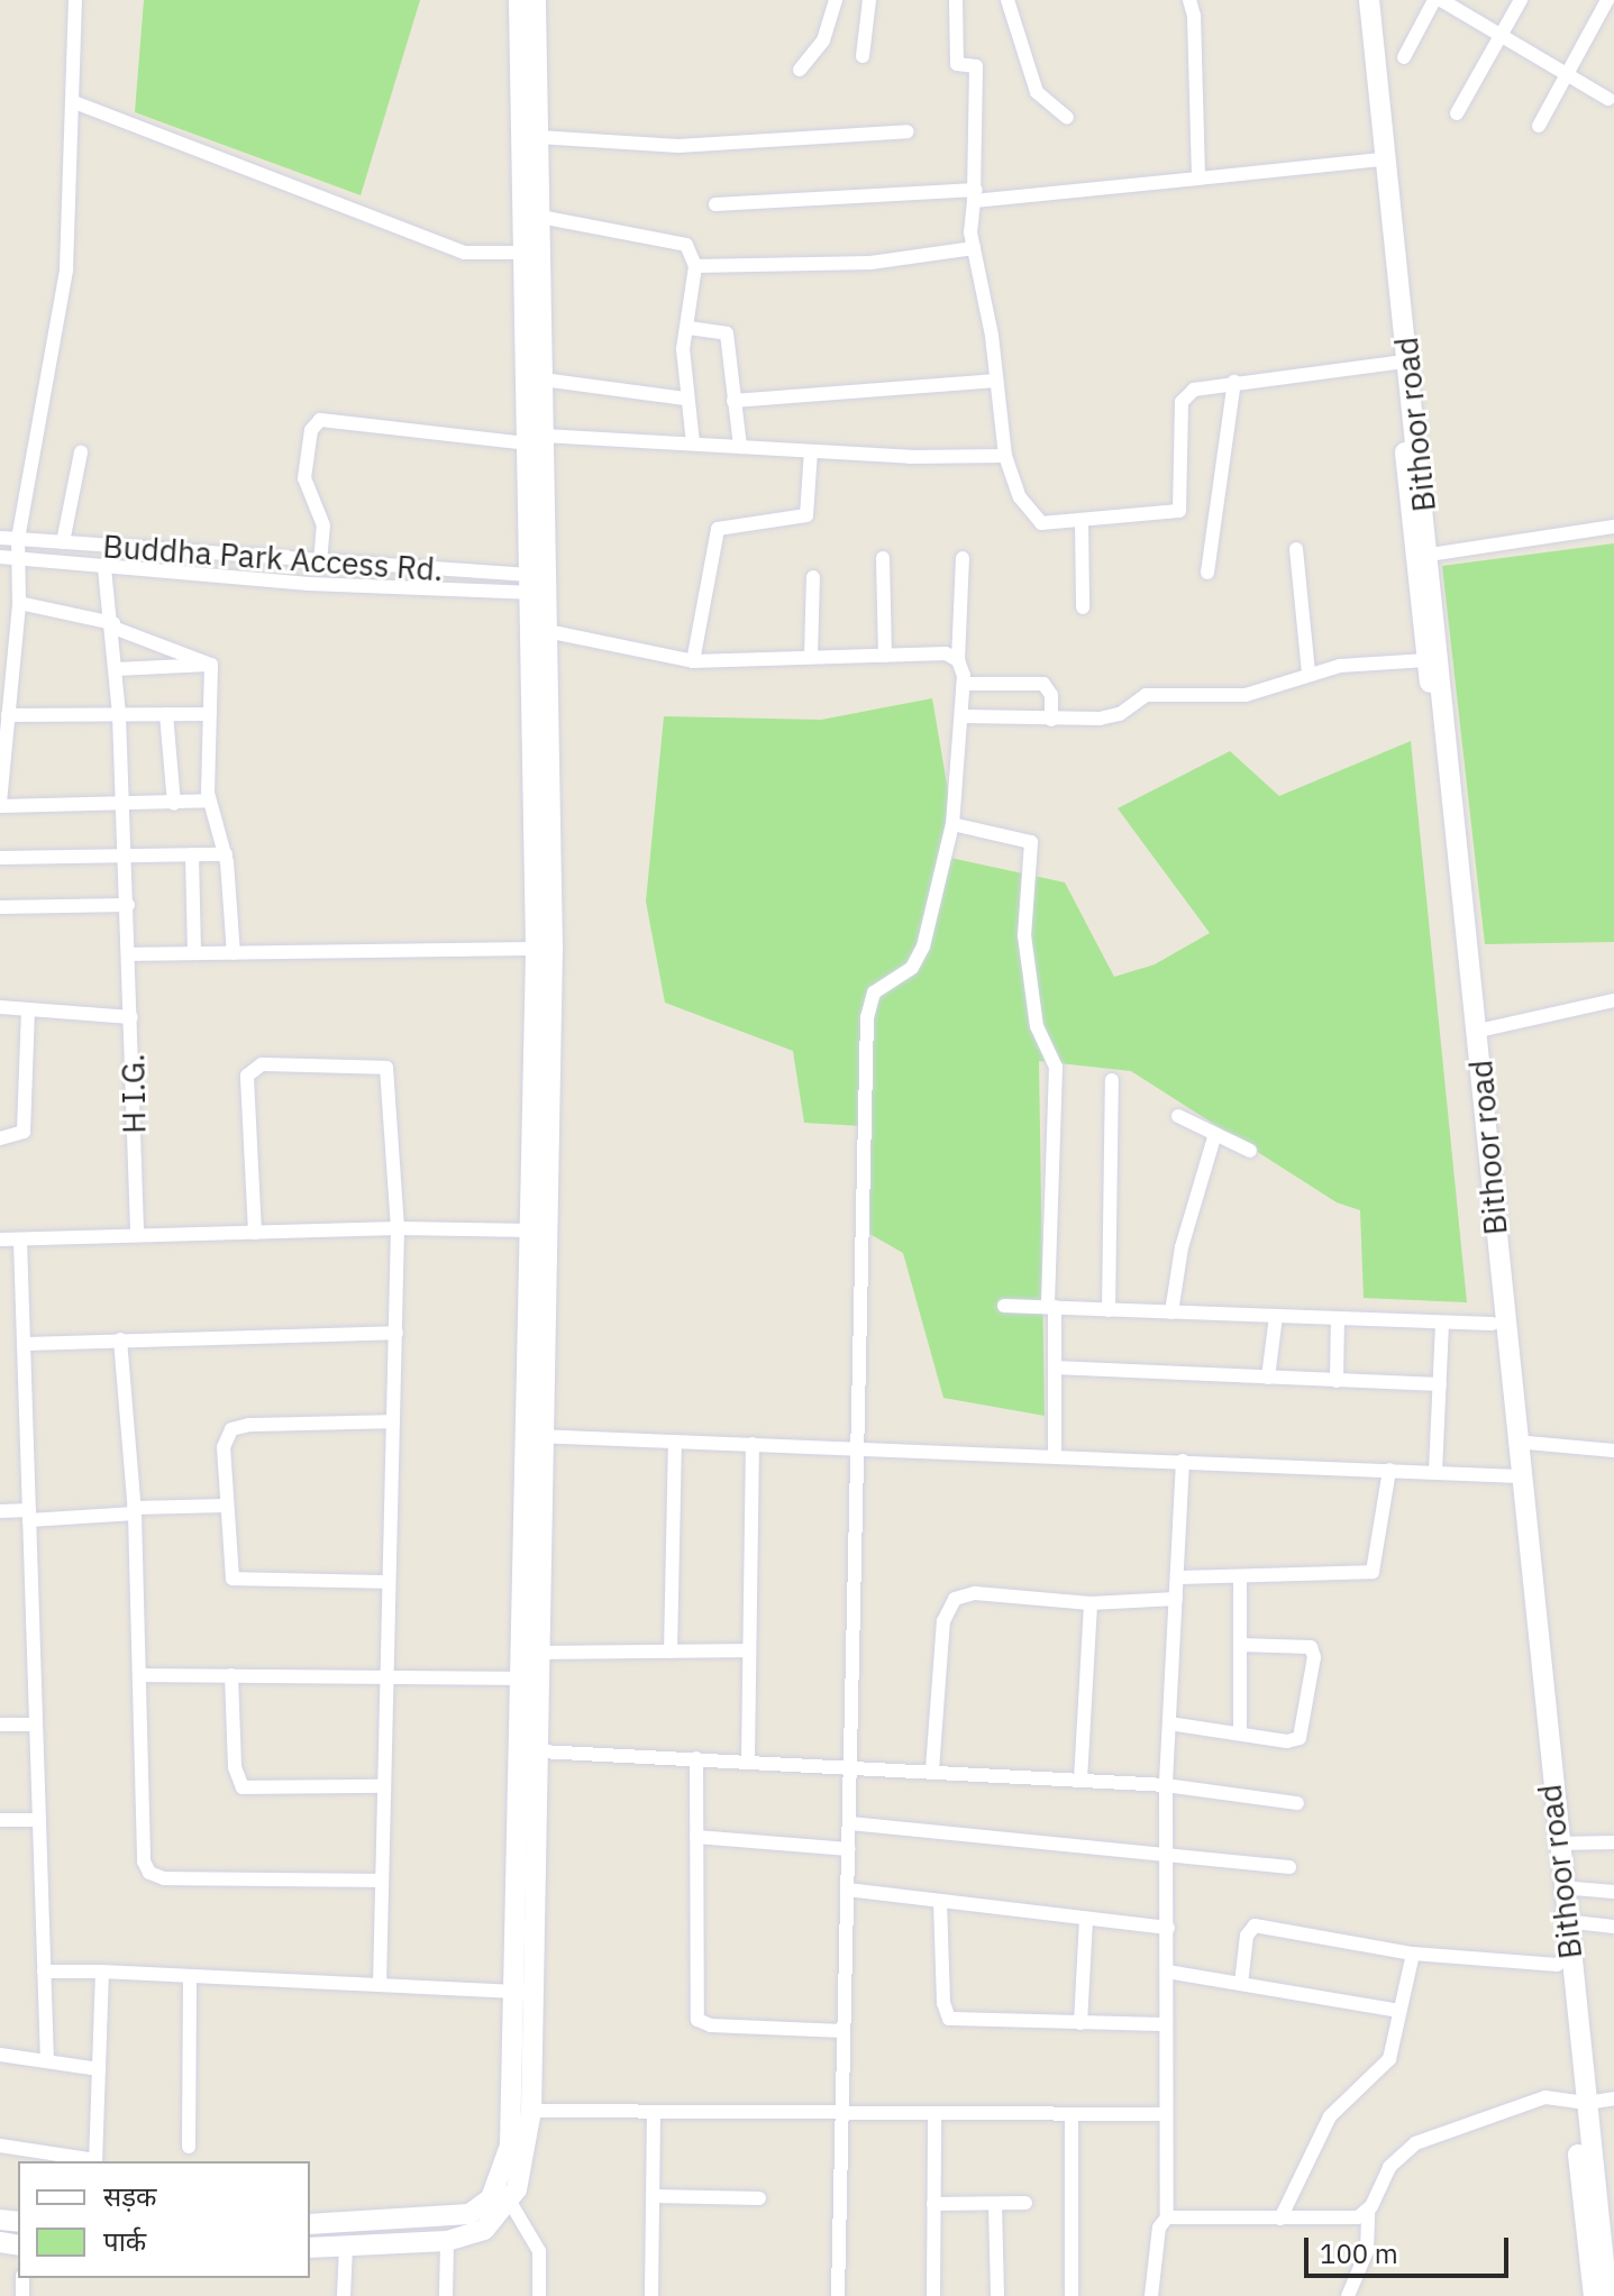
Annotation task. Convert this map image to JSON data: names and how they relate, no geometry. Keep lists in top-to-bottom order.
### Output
{
  "streets": {
    "street": ["Bithoor road", "Buddha Park Access Rd.", "H I.G."]
  },
  "crossings": [
    ["Buddha Park Access Rd.", "H I.G."]
  ],
  "legend": ["सड़क", "पार्क"],
  "scale_bar": "100 m"
}
